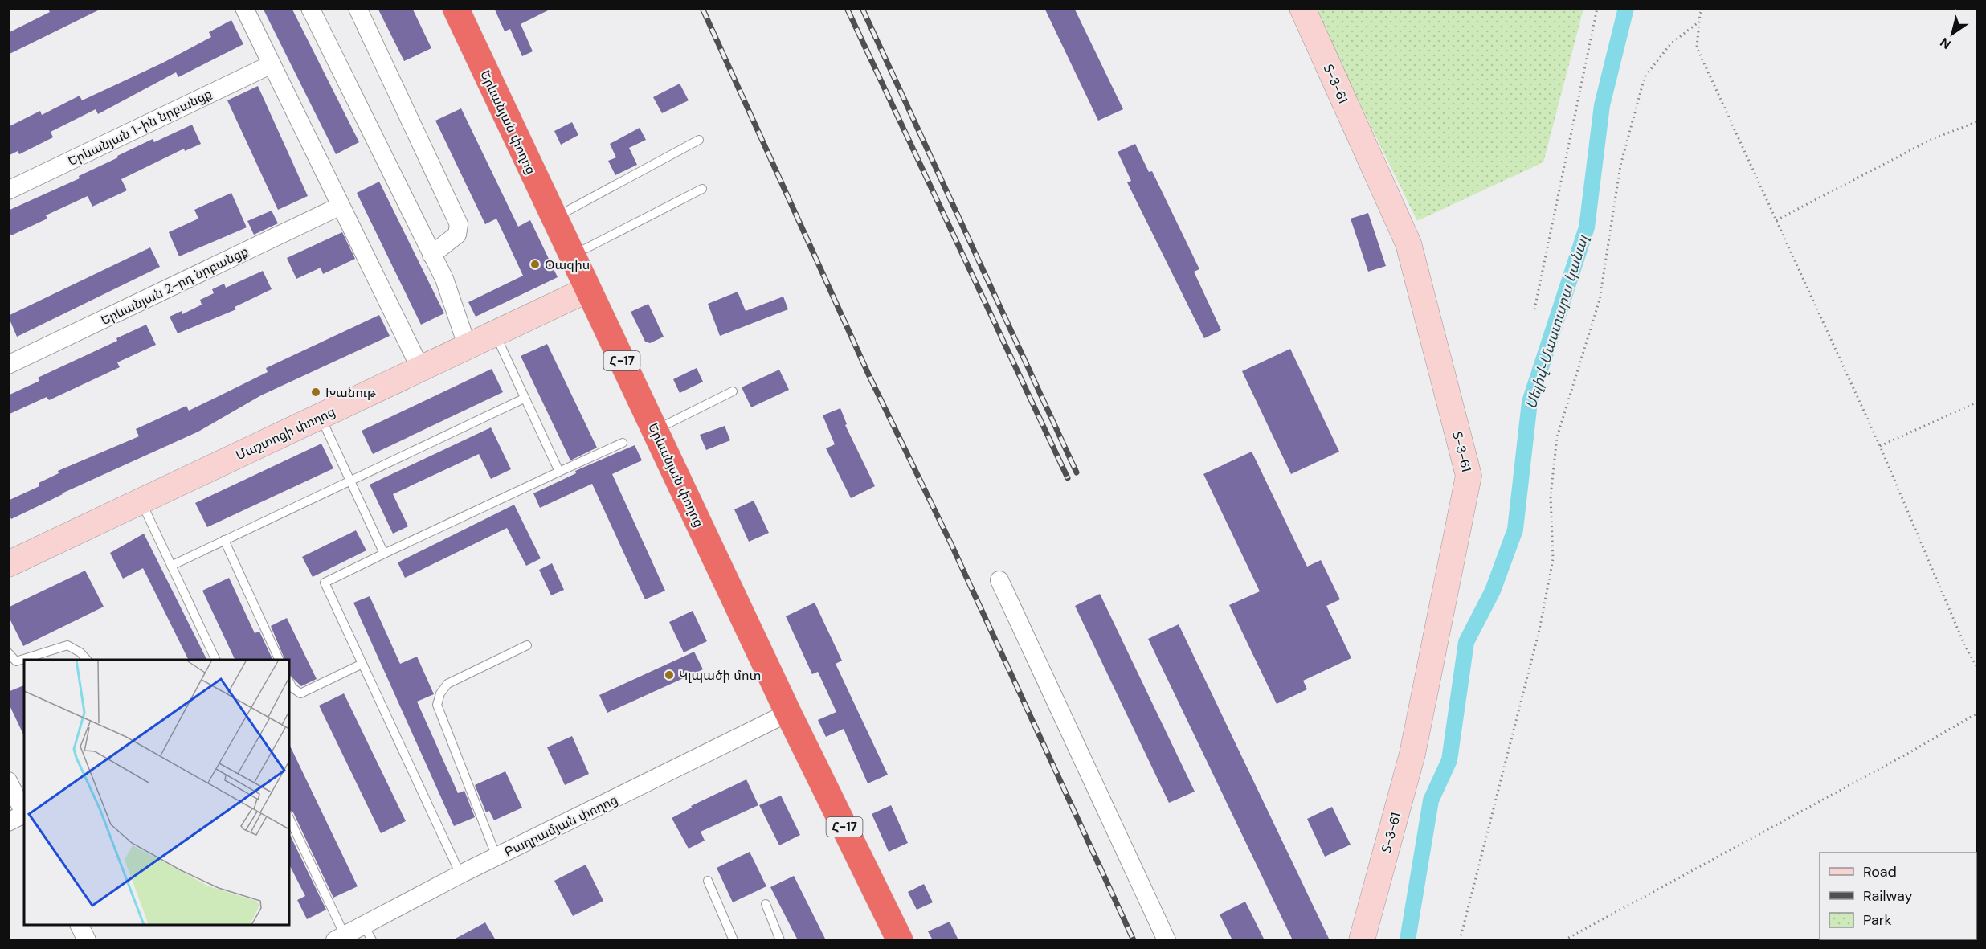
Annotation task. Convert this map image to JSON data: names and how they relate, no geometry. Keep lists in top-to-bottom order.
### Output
{
  "streets": {
    "highway": ["Երևանյան փողոց", "Հ-17"],
    "street": [
      "Տ-3-61",
      "Երևանյան 1-ին նրբանցք",
      "Երևանյան 2-րդ նրբանցք",
      "Մաշտոցի փողոց",
      "Բաղրամյան փողոց"
    ]
  },
  "crossings": [
    ["Երևանյան փողոց", "Մաշտոցի փողոց"],
    ["Երևանյան փողոց", "Բաղրամյան փողոց"]
  ],
  "water": ["Սելիվ֊Մաստարա կանալ"],
  "places": ["Օազիս", "Խանութ", "Կլպածի մոտ"],
  "legend": ["Road", "Railway", "Park"],
  "north": "bottom left"
}
